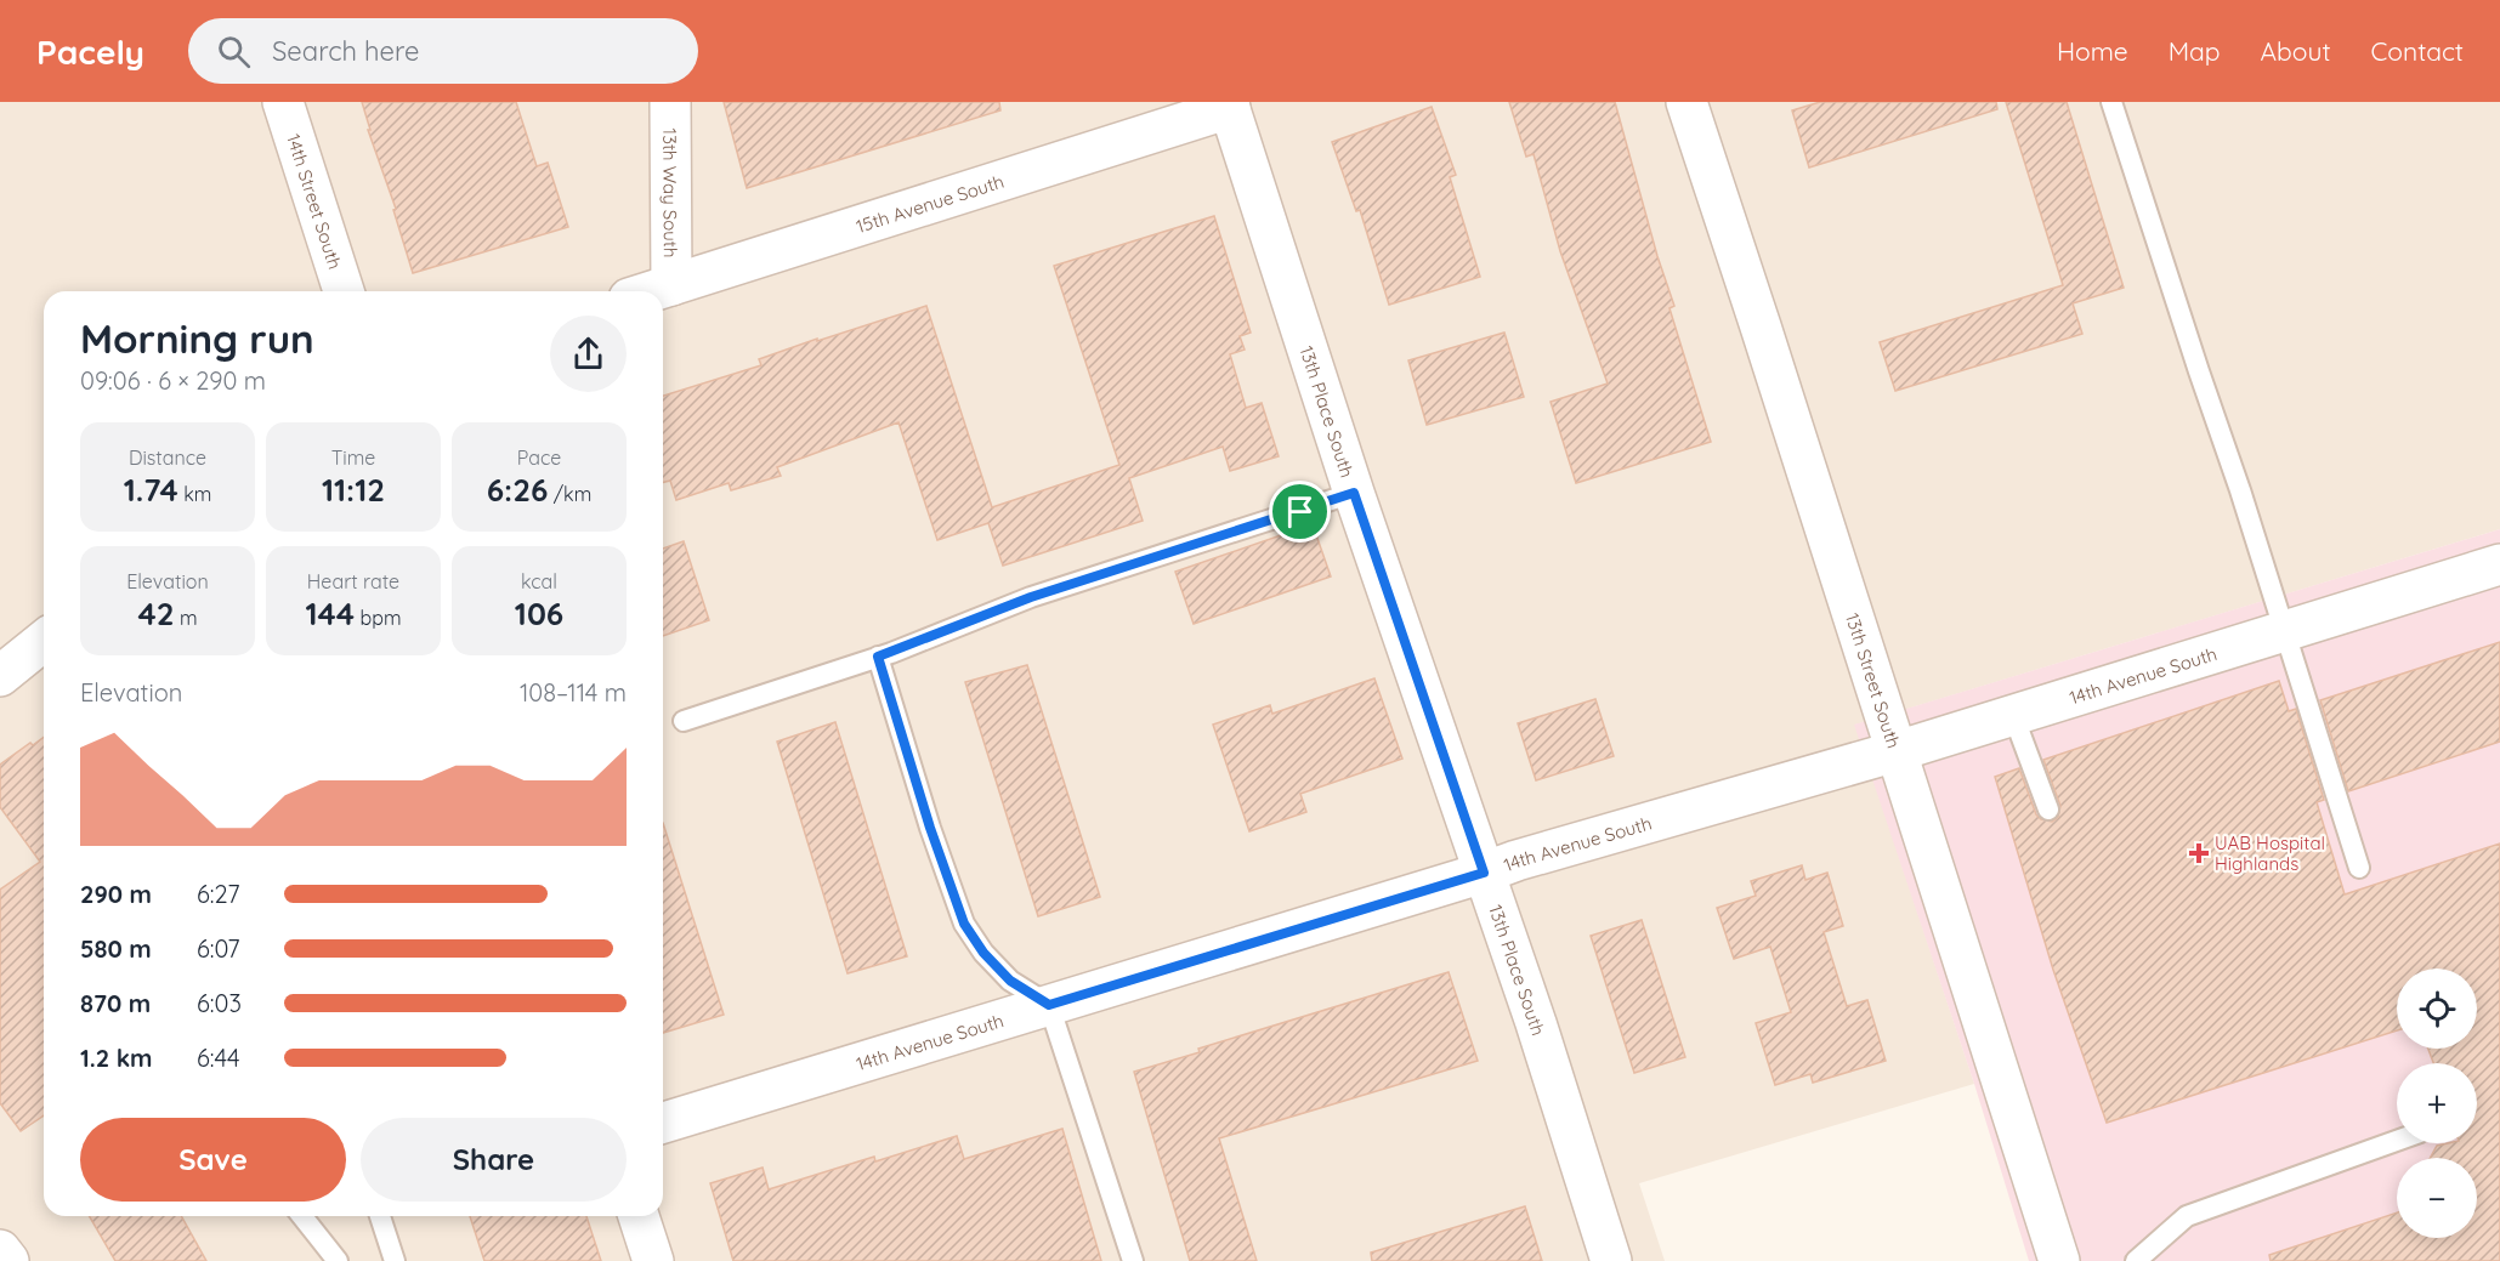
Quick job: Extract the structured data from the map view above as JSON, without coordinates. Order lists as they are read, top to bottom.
{
  "streets": {
    "street": [
      "13th Way South",
      "14th Street South",
      "15th Avenue South",
      "13th Place South",
      "14th Avenue South",
      "13th Street South"
    ]
  },
  "crossings": [
    ["13th Way South", "15th Avenue South"],
    ["15th Avenue South", "13th Place South"],
    ["13th Place South", "14th Avenue South"],
    ["14th Avenue South", "13th Street South"]
  ],
  "places": {
    "health": ["UAB Hospital Highlands"]
  },
  "page": {
    "header": "Pacely",
    "search": "Search here",
    "nav": [
      "Home",
      "Map",
      "About",
      "Contact"
    ],
    "heading": ["Morning run", "09:06 · 6 × 290 m"],
    "stats": [
      ["Distance", "1.74 km"],
      ["Time", "11:12"],
      ["Pace", "6:26 /km"],
      ["Elevation", "42 m"],
      ["Heart rate", "144 bpm"],
      ["kcal", "106"]
    ],
    "chart": ["Elevation", "108–114 m"],
    "list": [
      {
        "name": "290 m",
        "note": "6:27"
      },
      {
        "name": "580 m",
        "note": "6:07"
      },
      {
        "name": "870 m",
        "note": "6:03"
      },
      {
        "name": "1.2 km",
        "note": "6:44"
      }
    ],
    "map_buttons": ["+", "−"],
    "buttons": ["Save", "Share"]
  }
}
